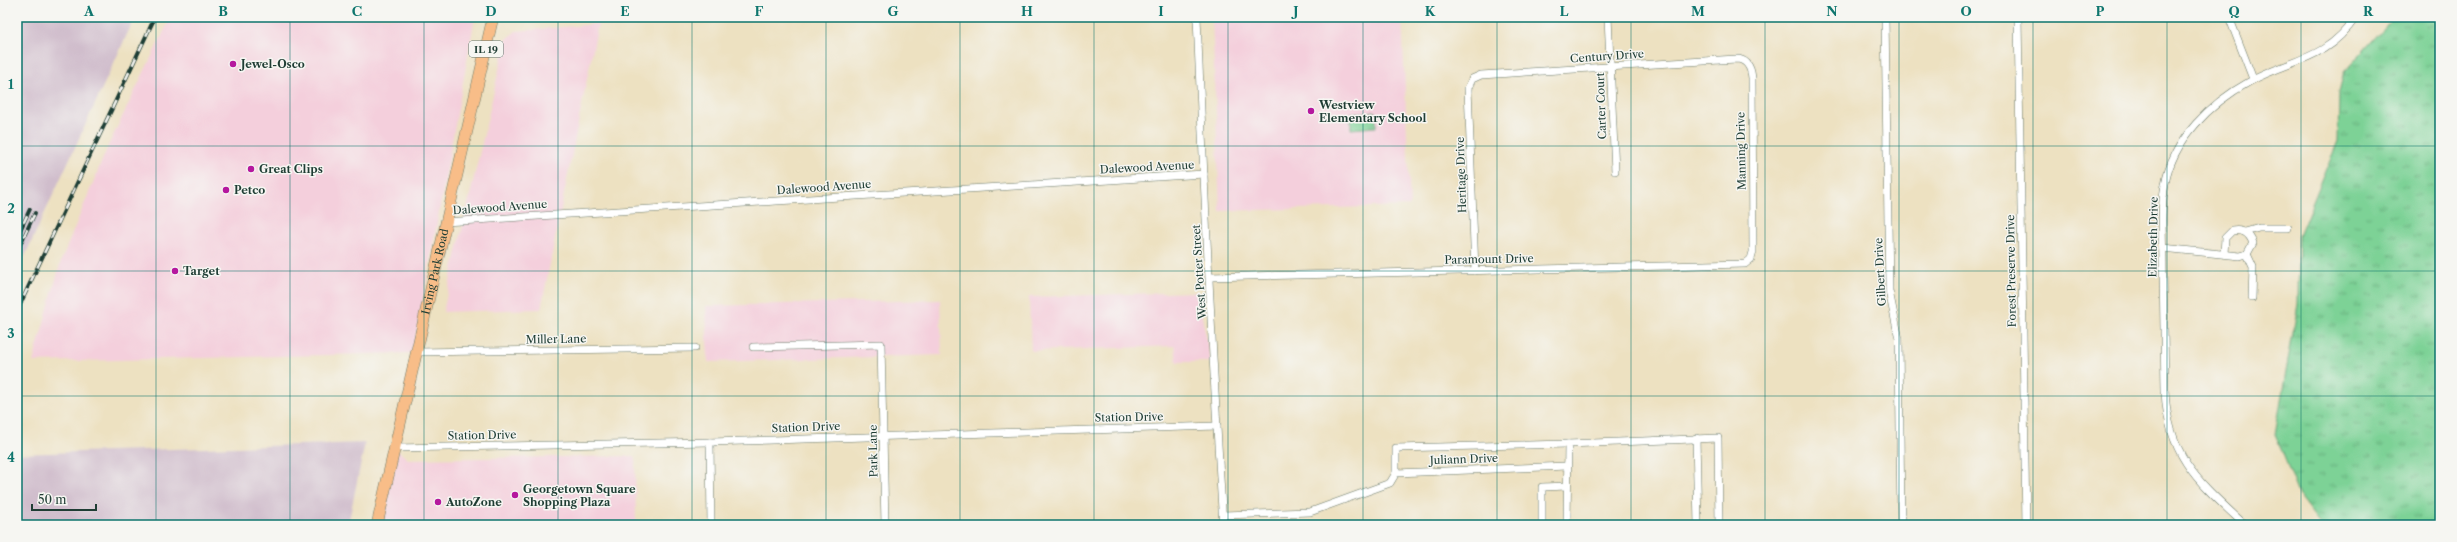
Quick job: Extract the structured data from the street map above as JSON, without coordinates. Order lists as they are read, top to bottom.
{
  "streets": {
    "main road": ["IL 19", "Irving Park Road"],
    "street": [
      "Century Drive",
      "Carter Court",
      "Manning Drive",
      "Dalewood Avenue",
      "Heritage Drive",
      "Elizabeth Drive",
      "Paramount Drive",
      "Forest Preserve Drive",
      "West Potter Street",
      "Gilbert Drive",
      "Miller Lane",
      "Station Drive",
      "Park Lane",
      "Juliann Drive"
    ]
  },
  "crossings": [
    ["Century Drive", "Carter Court"],
    ["Century Drive", "Manning Drive"],
    ["Century Drive", "Heritage Drive"],
    ["Manning Drive", "Paramount Drive"],
    ["Dalewood Avenue", "Irving Park Road"],
    ["Dalewood Avenue", "West Potter Street"],
    ["Heritage Drive", "Paramount Drive"],
    ["Paramount Drive", "West Potter Street"],
    ["Irving Park Road", "Miller Lane"],
    ["Irving Park Road", "Station Drive"],
    ["West Potter Street", "Station Drive"],
    ["Station Drive", "Park Lane"]
  ],
  "places": [
    "Jewel-Osco",
    "Westview Elementary School",
    "Great Clips",
    "Petco",
    "Target",
    "Georgetown Square Shopping Plaza",
    "AutoZone"
  ],
  "scale_bar": "50 m",
  "grid": {
    "columns": [
      "A",
      "B",
      "C",
      "D",
      "E",
      "F",
      "G",
      "H",
      "I",
      "J",
      "K",
      "L",
      "M",
      "N",
      "O",
      "P",
      "Q",
      "R"
    ],
    "rows": [
      "1",
      "2",
      "3",
      "4"
    ]
  }
}
